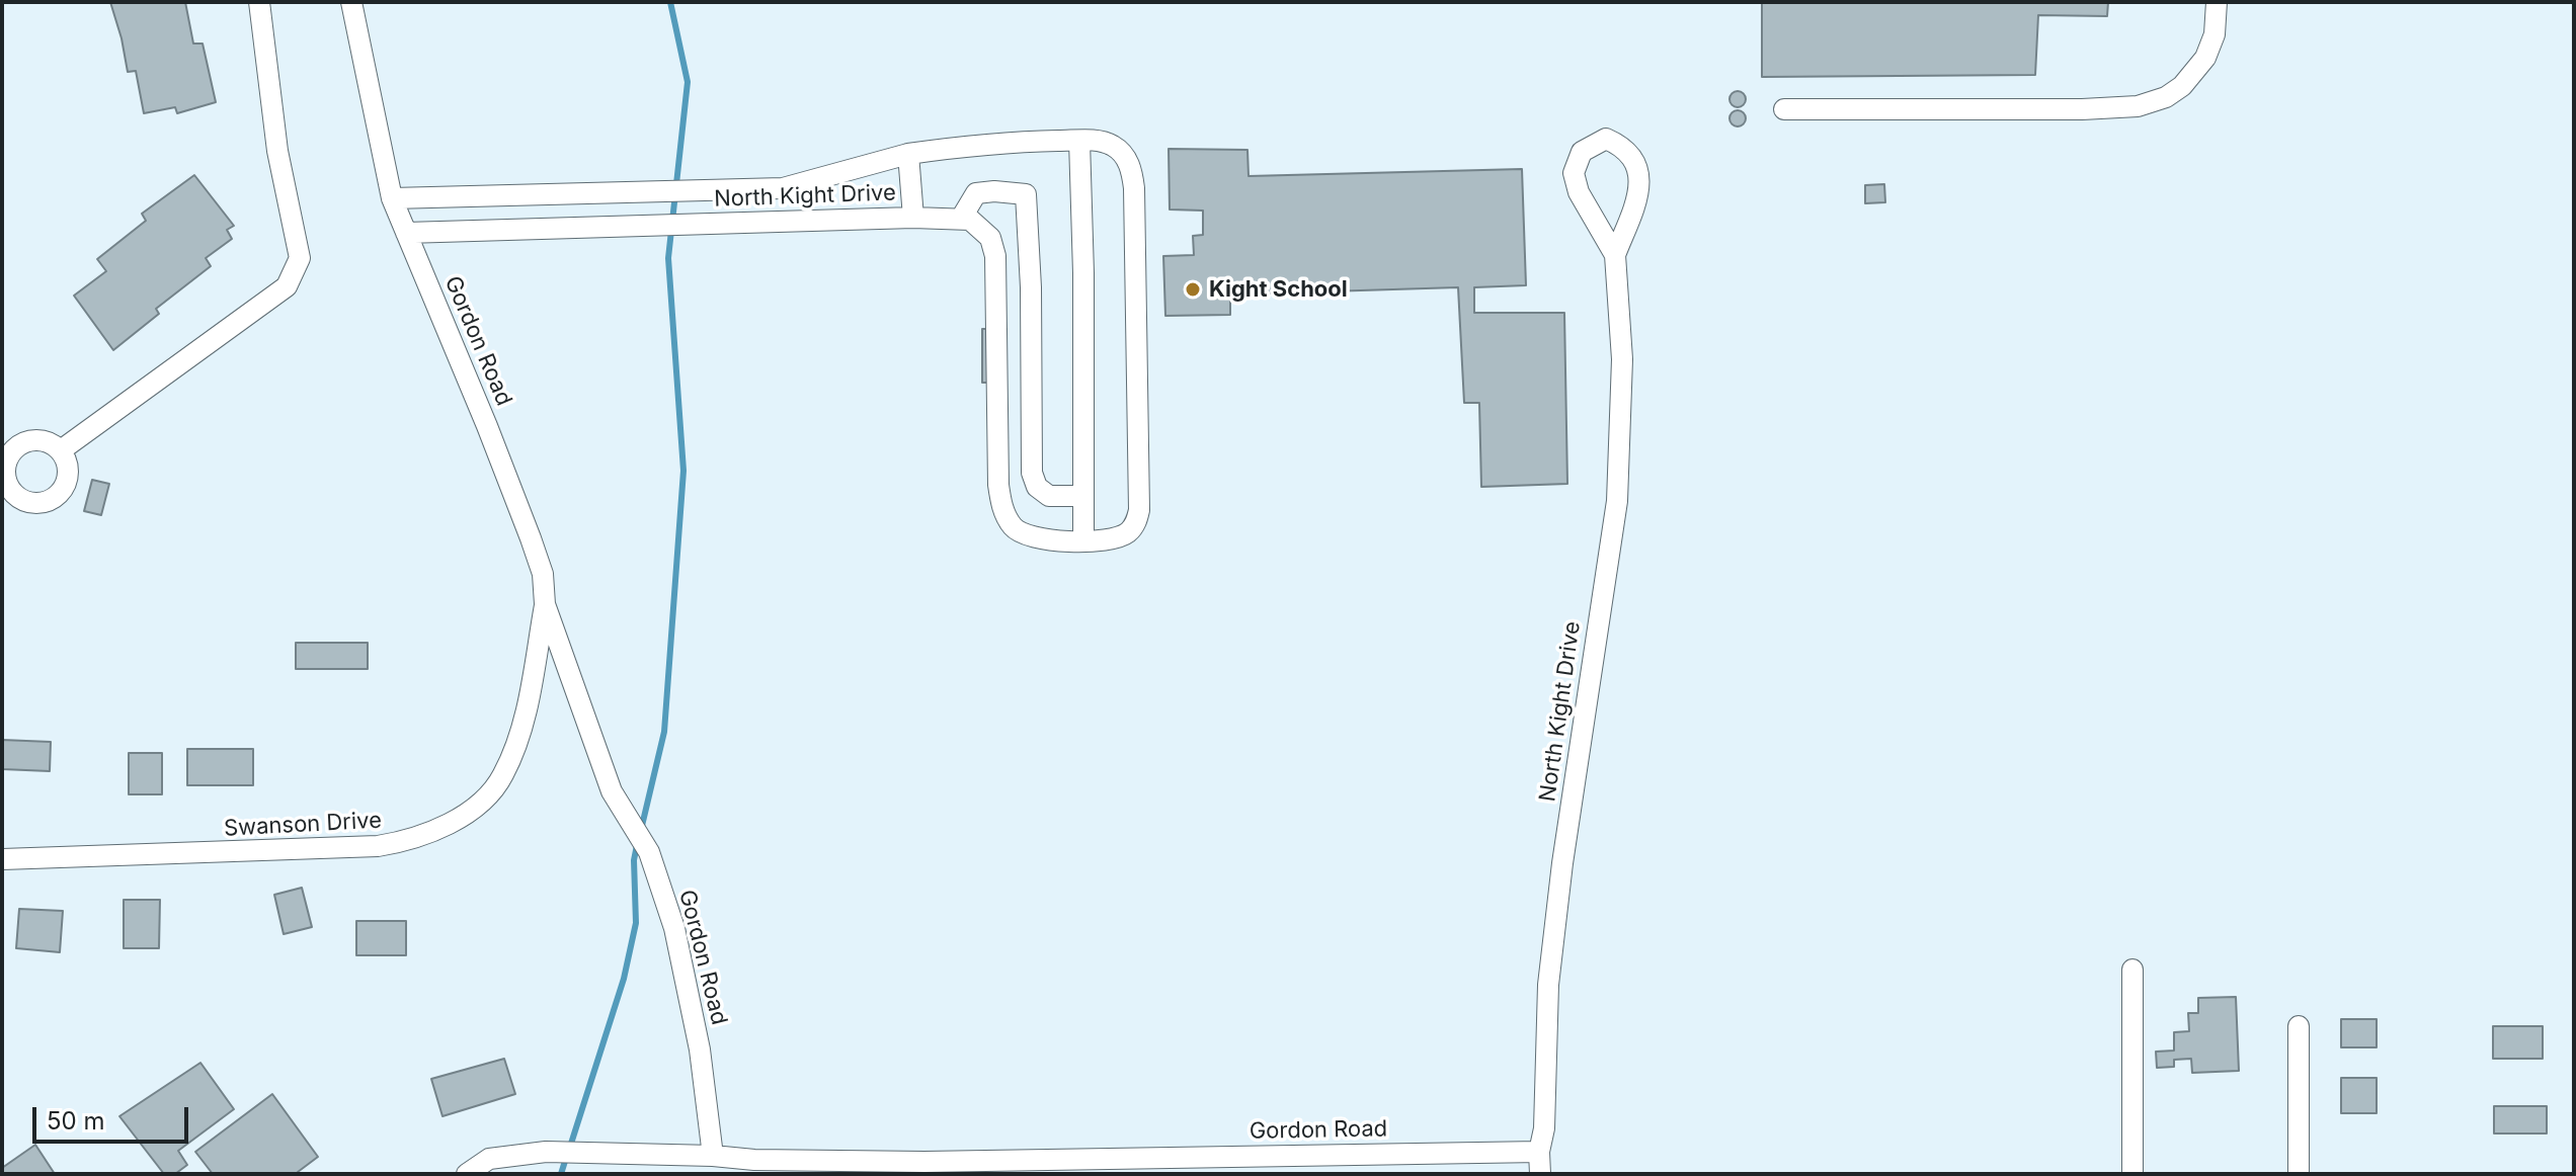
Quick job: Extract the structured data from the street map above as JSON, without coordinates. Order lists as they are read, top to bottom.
{
  "streets": {
    "street": ["North Kight Drive", "Gordon Road", "Swanson Drive"]
  },
  "crossings": [
    ["North Kight Drive", "Gordon Road"],
    ["Gordon Road", "Swanson Drive"]
  ],
  "places": ["Kight School"],
  "scale_bar": "50 m"
}
